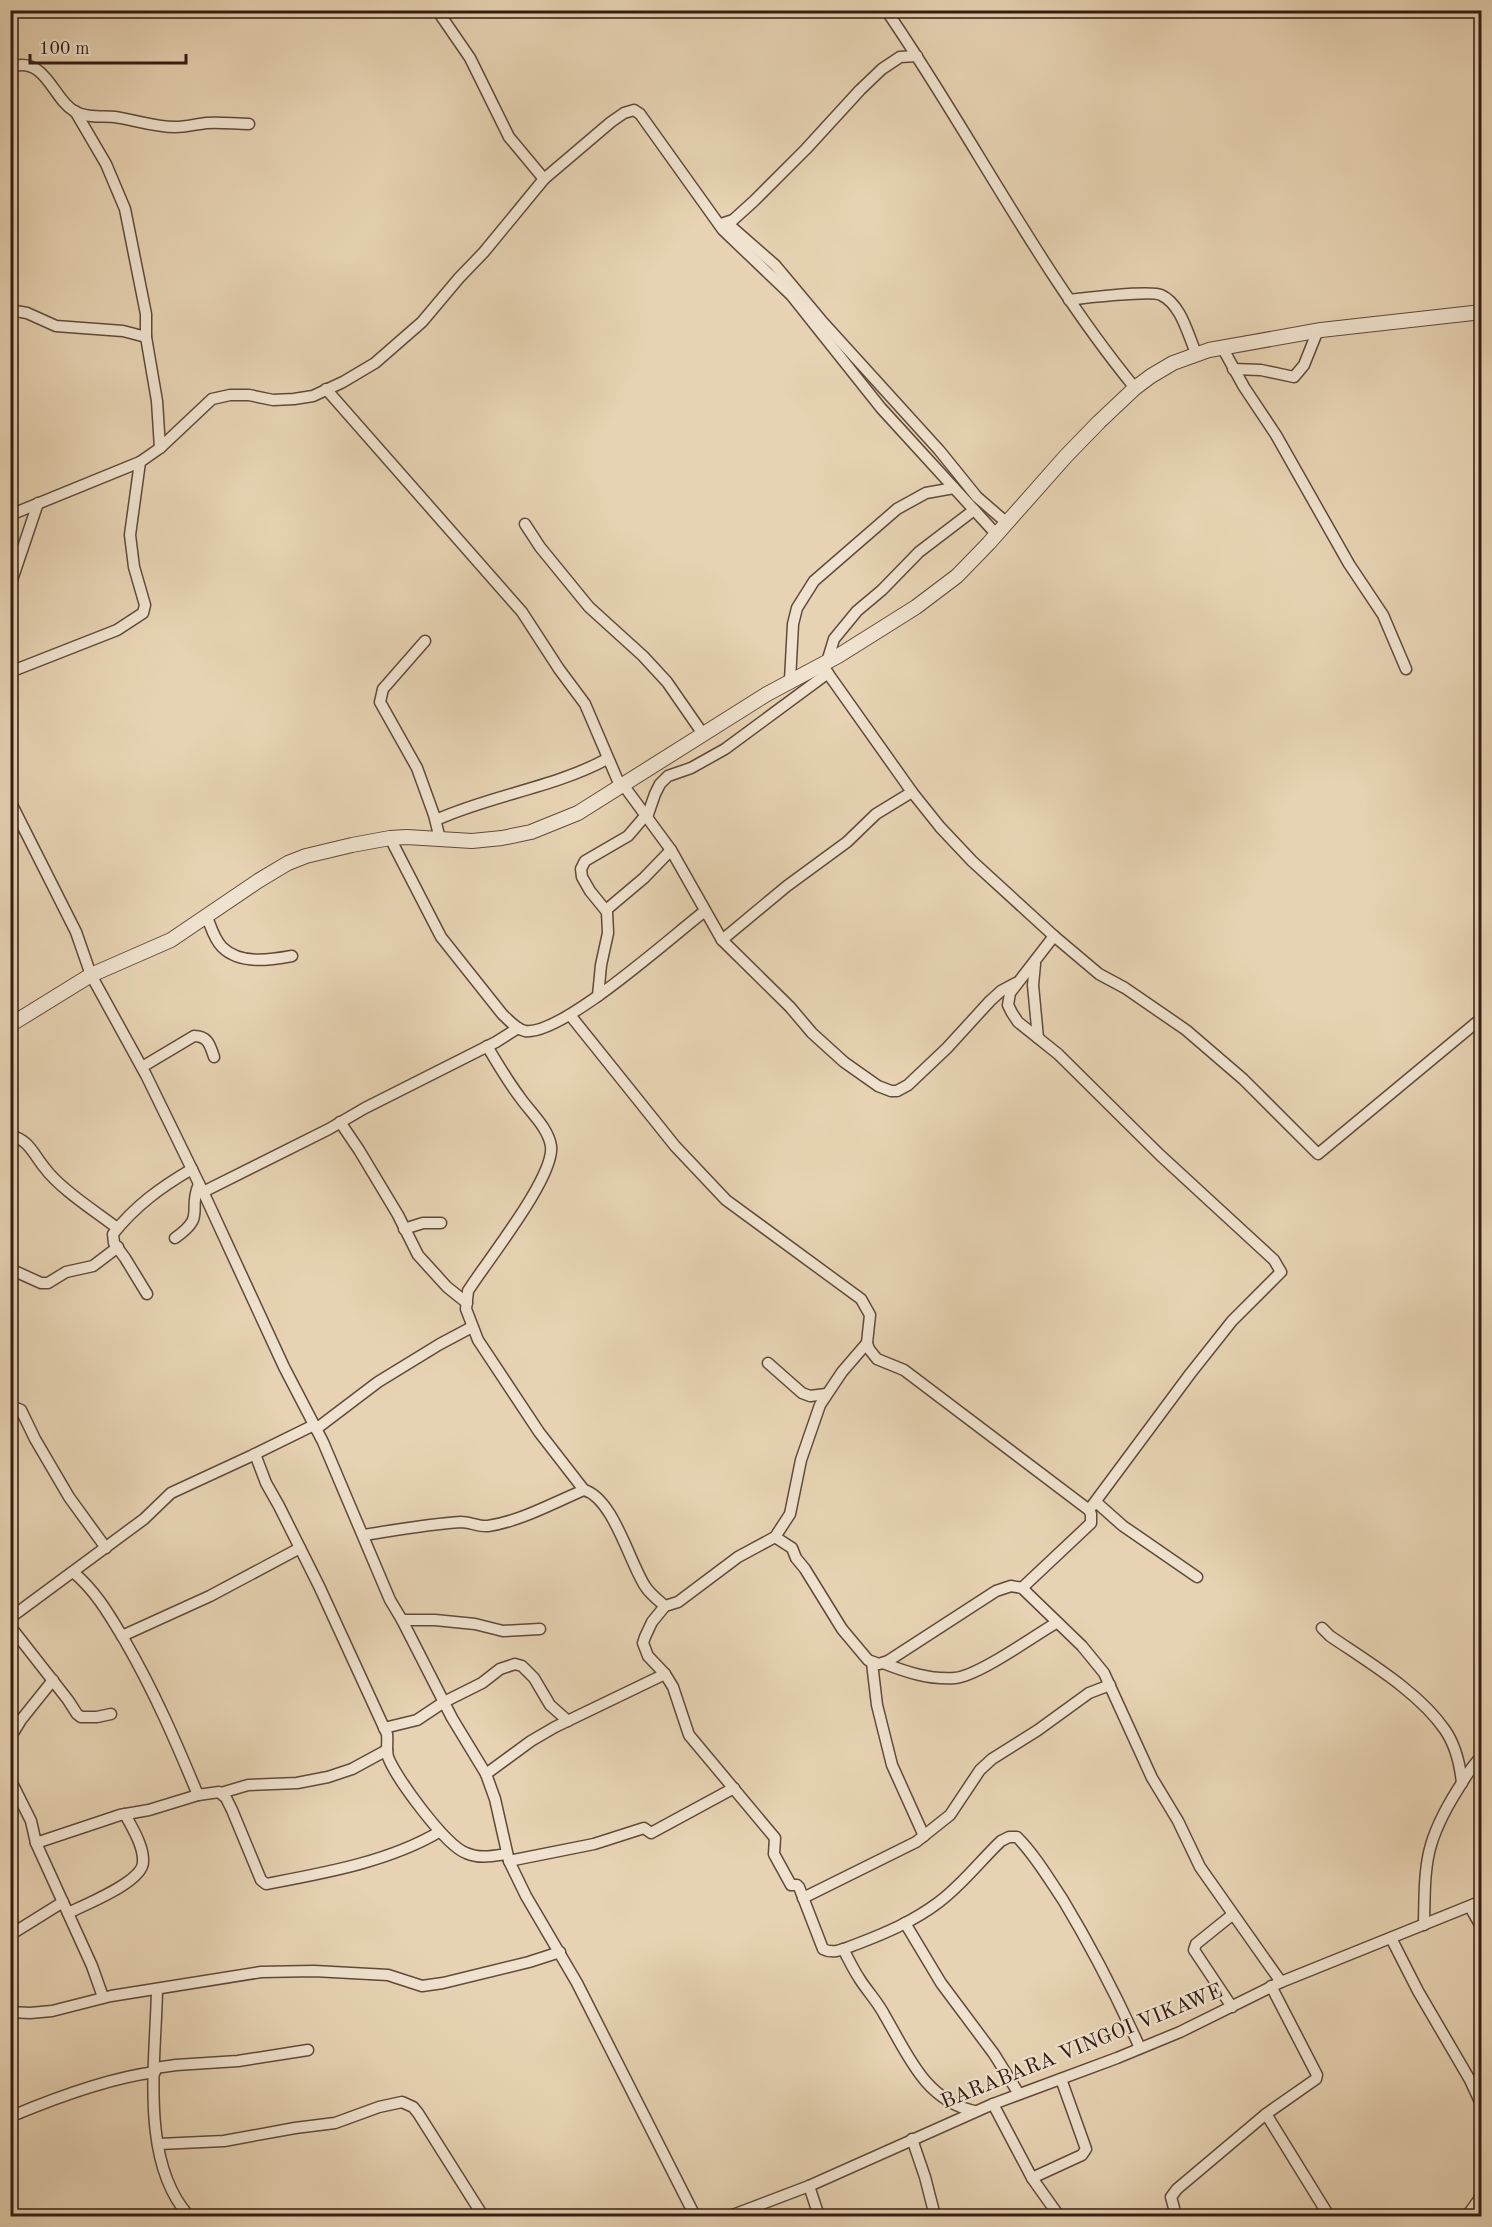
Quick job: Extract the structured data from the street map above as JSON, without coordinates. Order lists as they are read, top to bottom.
{
  "streets": {
    "street": ["BARABARA VINGOI VIKAWE"]
  },
  "scale_bar": "100 m"
}
